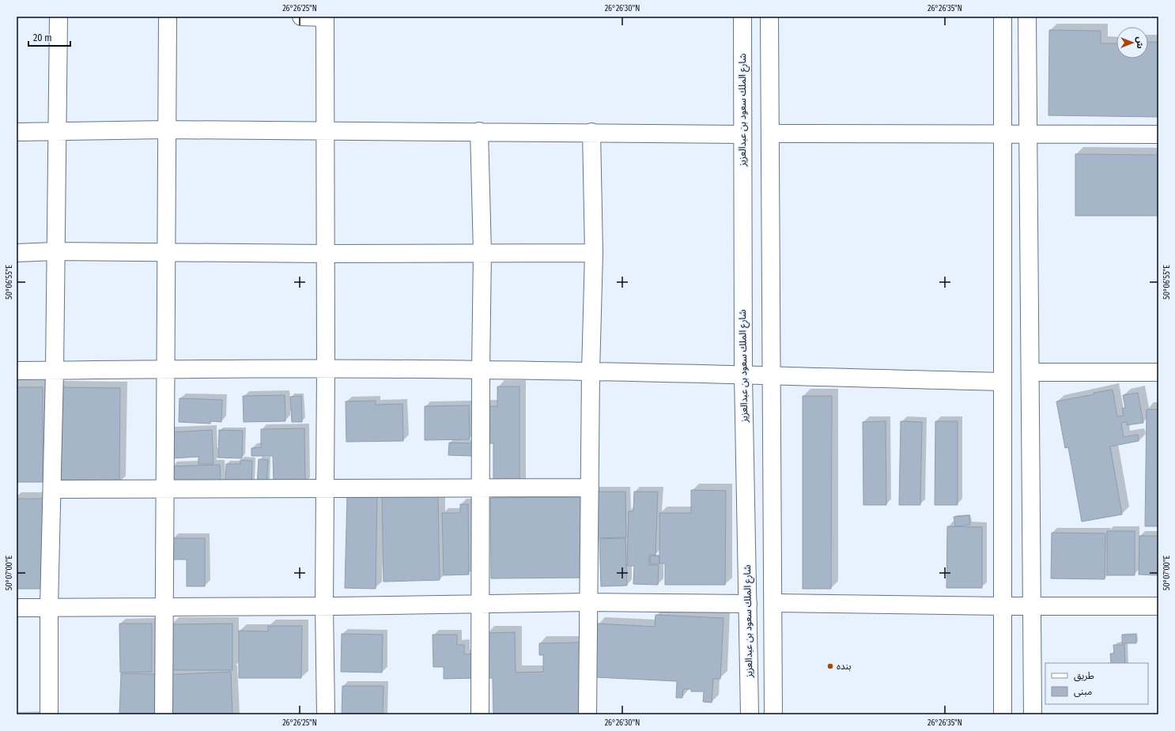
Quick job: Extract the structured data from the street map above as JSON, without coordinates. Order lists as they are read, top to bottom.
{
  "streets": {
    "street": ["شارع الملك سعود بن عبدالعزيز"]
  },
  "places": ["بنده"],
  "legend": ["طريق", "مبنى"],
  "scale_bar": "20 m",
  "north": "right",
  "coordinates": [
    "26°26'25\"N",
    "26°26'30\"N",
    "26°26'35\"N",
    "50°06'55\"E",
    "50°07'00\"E"
  ]
}
